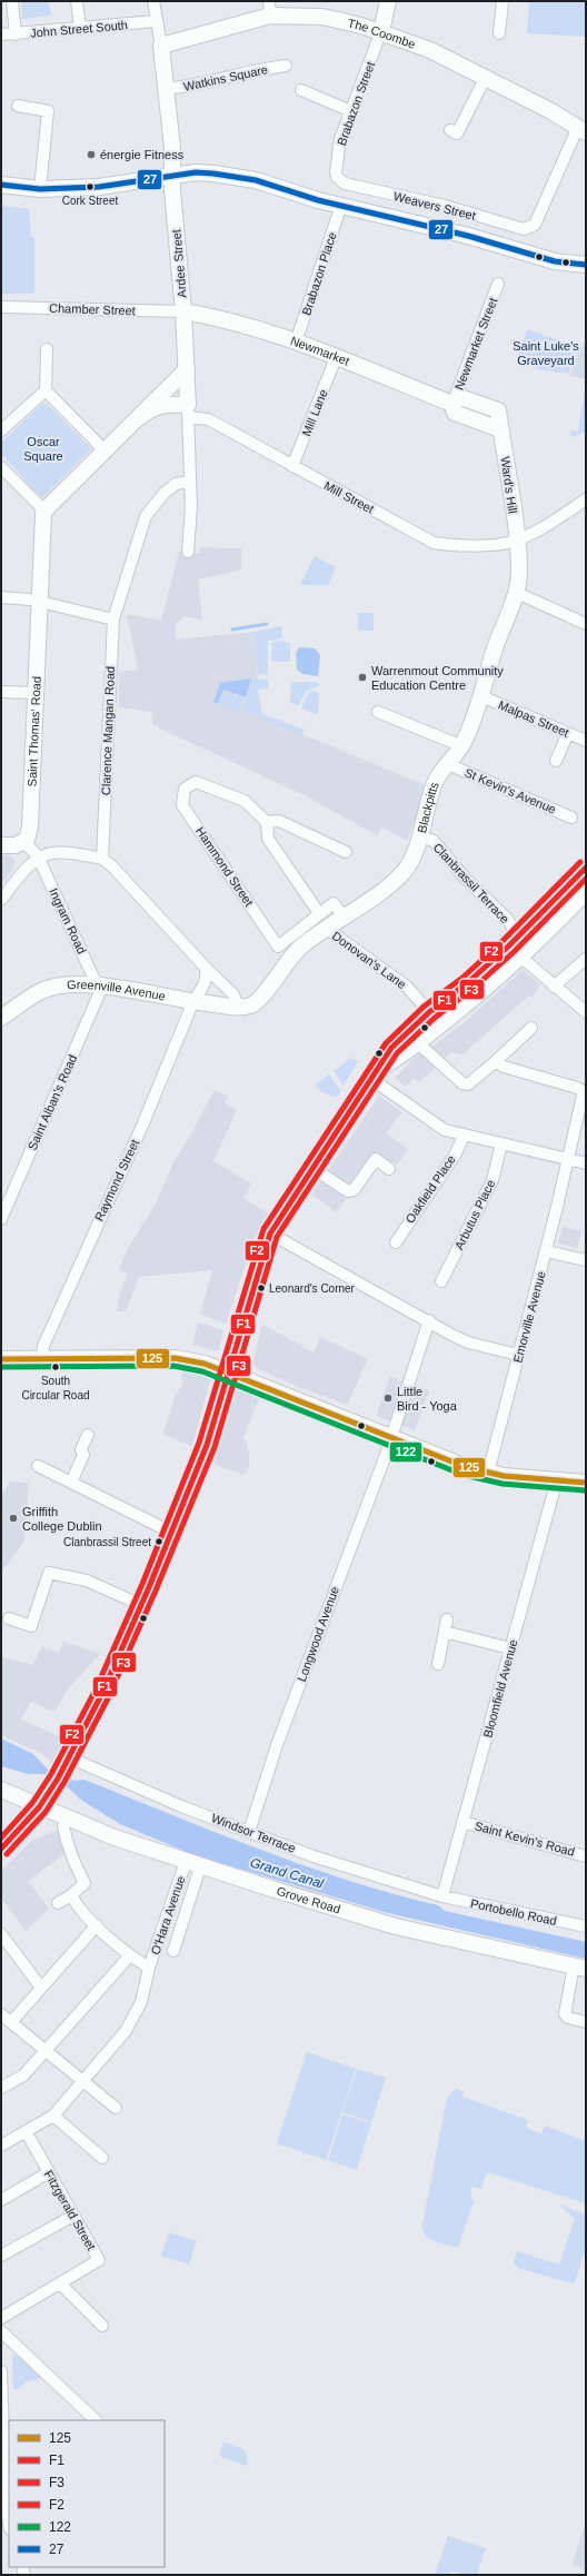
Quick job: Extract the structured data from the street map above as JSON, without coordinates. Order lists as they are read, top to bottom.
{
  "streets": {
    "main road": [
      "The Coombe",
      "Ardee Street",
      "Newmarket",
      "Ward's Hill",
      "Saint Thomas' Road",
      "Blackpitts",
      "Greenville Avenue",
      "Grove Road"
    ],
    "street": [
      "John Street South",
      "Watkins Square",
      "Brabazon Street",
      "Weavers Street",
      "Brabazon Place",
      "Chamber Street",
      "Newmarket Street",
      "Mill Lane",
      "Mill Street",
      "Malpas Street",
      "Clarence Mangan Road",
      "St Kevin's Avenue",
      "Hammond Street",
      "Clanbrassil Terrace",
      "Ingram Road",
      "Donovan's Lane",
      "Saint Alban's Road",
      "Raymond Street",
      "Oakfield Place",
      "Arbutus Place",
      "Emorville Avenue",
      "Longwood Avenue",
      "Bloomfield Avenue",
      "Windsor Terrace",
      "Saint Kevin's Road",
      "Portobello Road",
      "O'Hara Avenue",
      "Fitzgerald Street"
    ]
  },
  "crossings": [
    ["The Coombe", "Brabazon Street"],
    ["The Coombe", "Weavers Street"],
    ["The Coombe", "Ardee Street"],
    ["Watkins Square", "Ardee Street"],
    ["Brabazon Street", "Weavers Street"],
    ["Ardee Street", "Chamber Street"],
    ["Ardee Street", "Newmarket"],
    ["Ardee Street", "Mill Street"],
    ["Ardee Street", "Clarence Mangan Road"],
    ["Brabazon Place", "Newmarket"],
    ["Chamber Street", "Newmarket"],
    ["Newmarket Street", "Newmarket"],
    ["Newmarket", "Mill Lane"],
    ["Newmarket", "Ward's Hill"],
    ["Mill Lane", "Mill Street"],
    ["Ward's Hill", "Mill Street"],
    ["Ward's Hill", "Blackpitts"],
    ["Mill Street", "Blackpitts"],
    ["Malpas Street", "Blackpitts"],
    ["Saint Thomas' Road", "Ingram Road"],
    ["St Kevin's Avenue", "Blackpitts"],
    ["Blackpitts", "Clanbrassil Terrace"],
    ["Blackpitts", "Donovan's Lane"],
    ["Blackpitts", "Greenville Avenue"],
    ["Ingram Road", "Greenville Avenue"],
    ["Ingram Road", "Saint Alban's Road"],
    ["Greenville Avenue", "Saint Alban's Road"],
    ["Greenville Avenue", "Raymond Street"],
    ["Longwood Avenue", "Windsor Terrace"],
    ["Bloomfield Avenue", "Windsor Terrace"],
    ["Bloomfield Avenue", "Saint Kevin's Road"],
    ["Bloomfield Avenue", "Portobello Road"],
    ["Windsor Terrace", "Portobello Road"],
    ["Grove Road", "O'Hara Avenue"]
  ],
  "water": ["Grand Canal"],
  "parks": ["Saint Luke's Graveyard", "Oscar Square"],
  "places": [
    "énergie Fitness",
    "Cork Street",
    "Warrenmout Community Education Centre",
    "Leonard's Corner",
    "South Circular Road",
    "Little Bird - Yoga",
    "Griffith College Dublin",
    "Clanbrassil Street"
  ],
  "lines": [
    "transit line 27",
    "transit line F2",
    "transit line F1",
    "transit line F3",
    "transit line 125",
    "transit line 122"
  ],
  "legend": [
    "125",
    "F1",
    "F3",
    "F2",
    "122",
    "27"
  ]
}
